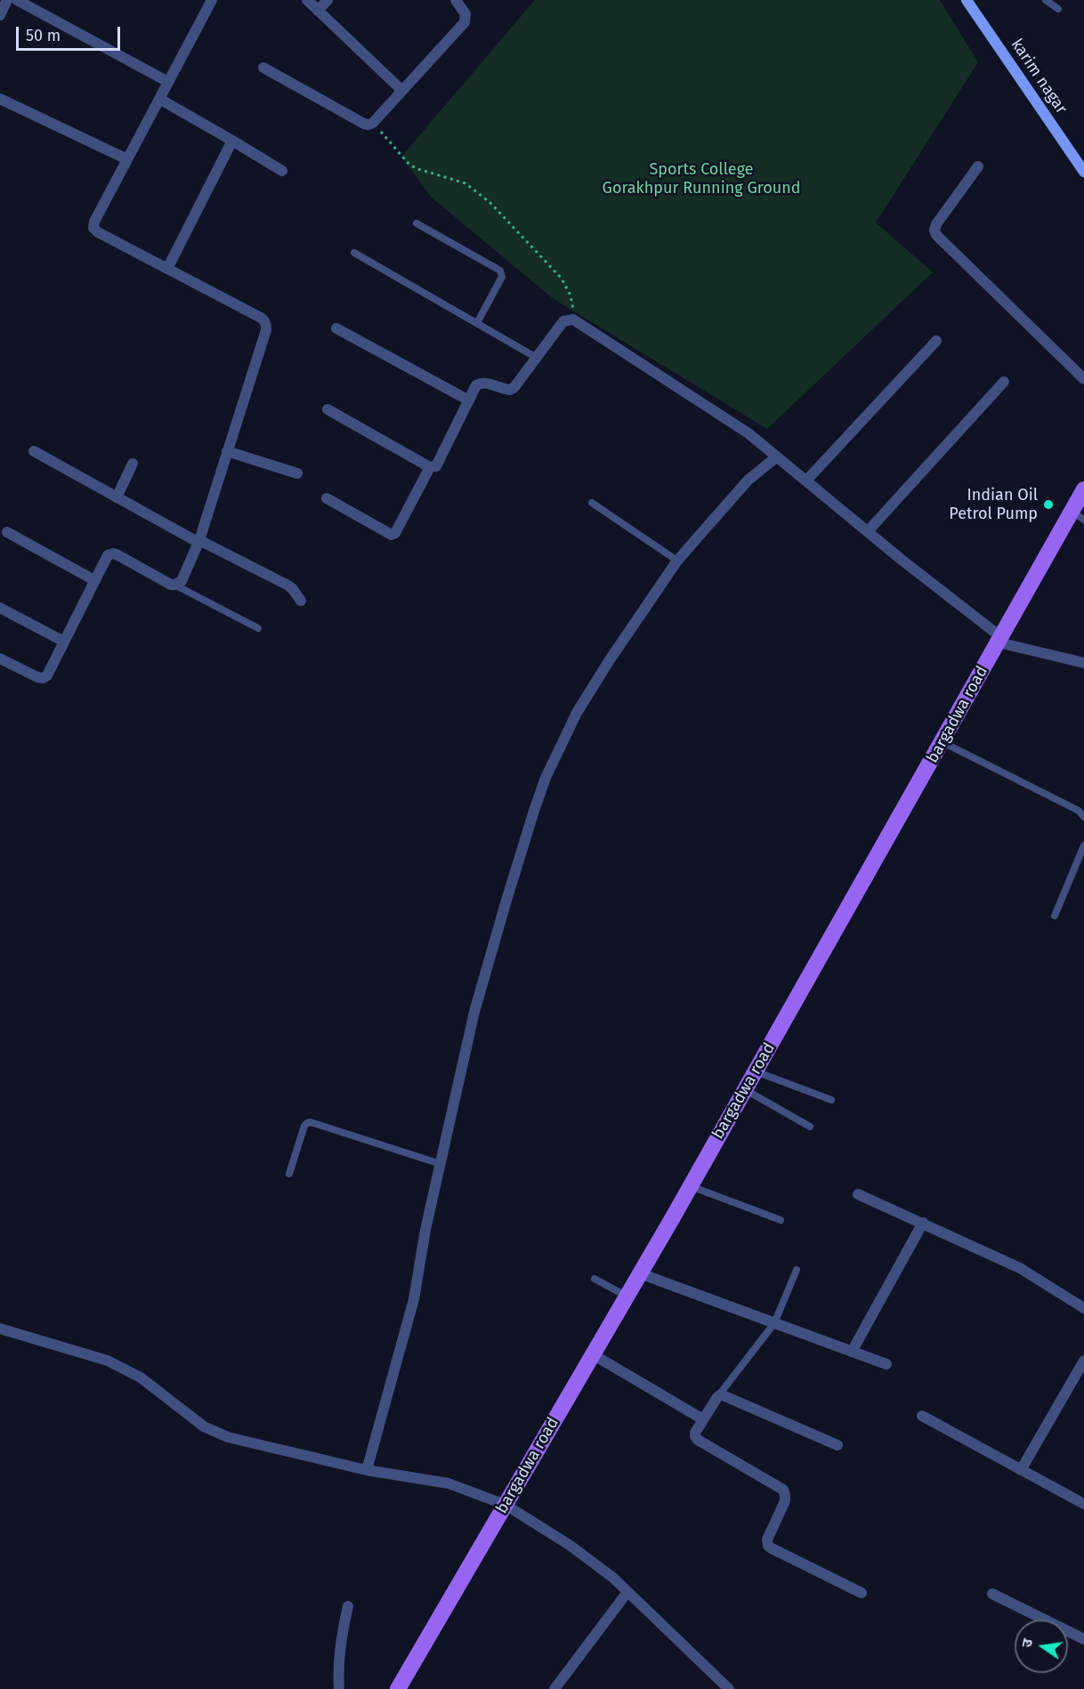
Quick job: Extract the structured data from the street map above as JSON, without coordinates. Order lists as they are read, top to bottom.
{
  "streets": {
    "main road": ["bargadwa road"],
    "street": ["karim nagar"]
  },
  "parks": ["Sports College Gorakhpur Running Ground"],
  "places": ["Indian Oil Petrol Pump"],
  "scale_bar": "50 m",
  "north": "left"
}
